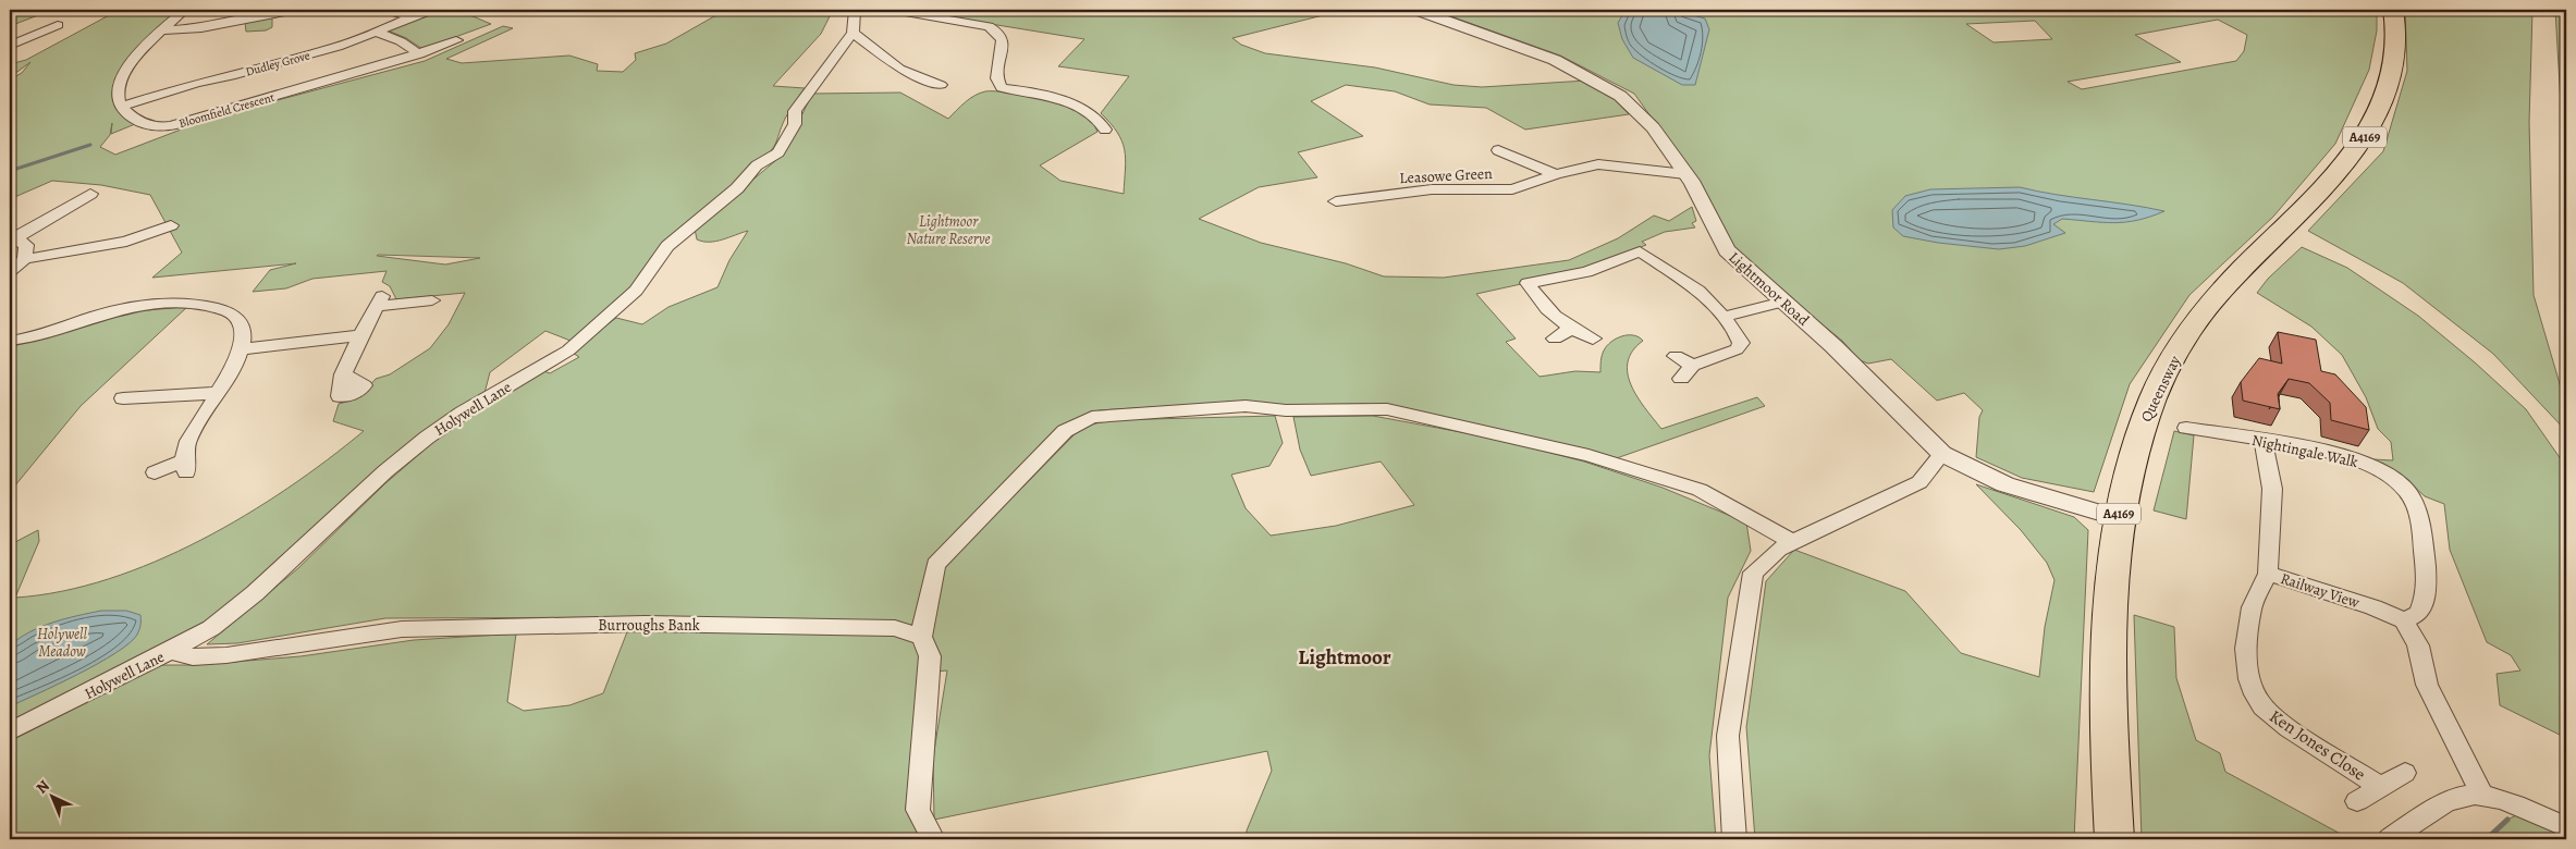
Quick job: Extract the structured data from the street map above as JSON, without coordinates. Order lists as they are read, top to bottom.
{
  "streets": {
    "main road": ["A4169", "Queensway"],
    "street": [
      "Dudley Grove",
      "Bloomfield Crescent",
      "Leasowe Green",
      "Lightmoor Road",
      "Holywell Lane",
      "Nightingale Walk",
      "Railway View",
      "Burroughs Bank",
      "Ken Jones Close"
    ]
  },
  "crossings": [
    ["Dudley Grove", "Bloomfield Crescent"],
    ["Leasowe Green", "Lightmoor Road"],
    ["Lightmoor Road", "Queensway"],
    ["Holywell Lane", "Burroughs Bank"],
    ["Nightingale Walk", "Railway View"],
    ["Railway View", "Ken Jones Close"]
  ],
  "districts": ["Lightmoor"],
  "parks": ["Lightmoor Nature Reserve", "Holywell Meadow"],
  "north": "top left"
}
